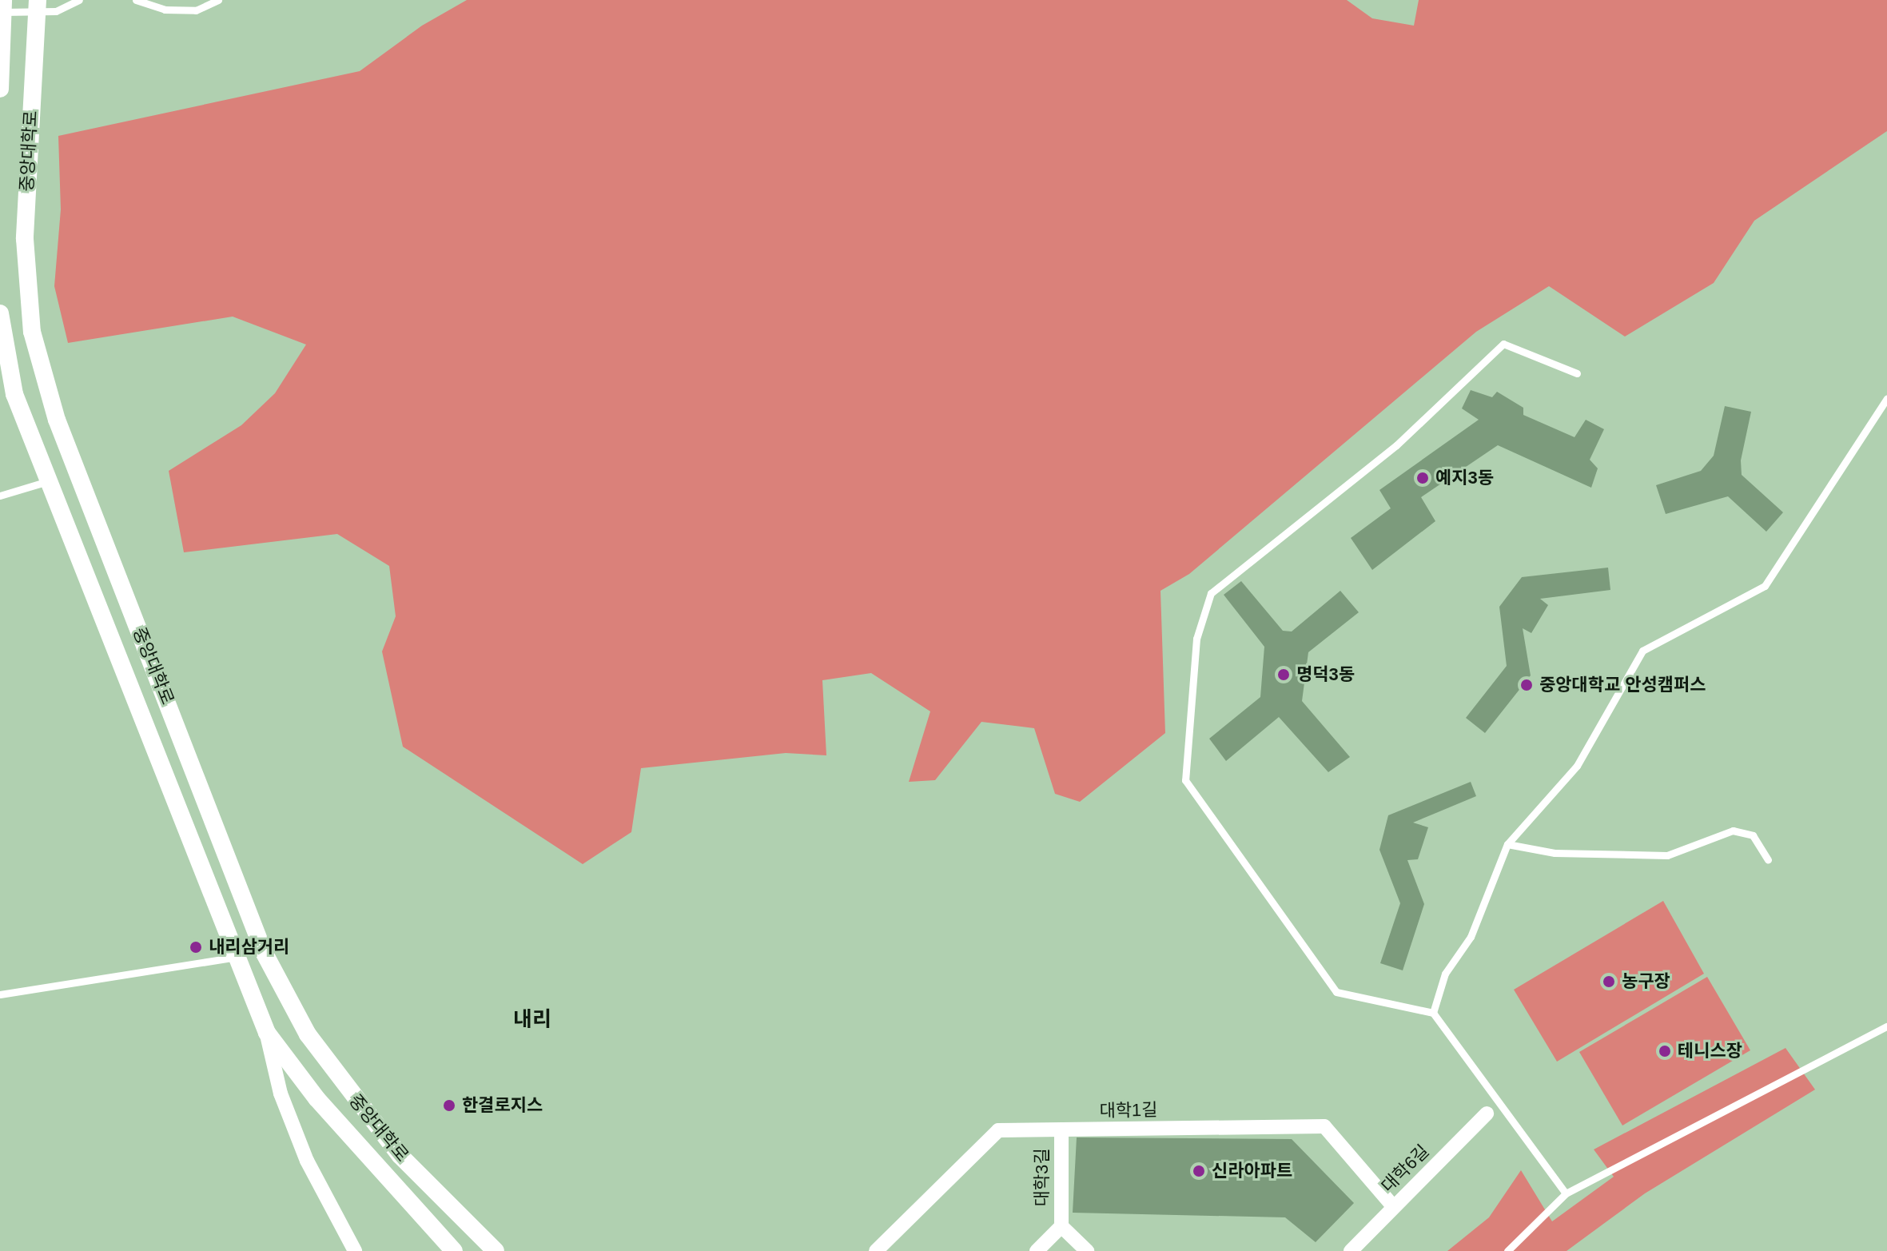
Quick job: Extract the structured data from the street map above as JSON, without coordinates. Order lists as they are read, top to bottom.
{
  "streets": {
    "street": [
      "중앙대학로",
      "대학1길",
      "대학6길",
      "대학3길"
    ]
  },
  "crossings": [
    ["대학1길", "대학6길"],
    ["대학1길", "대학3길"]
  ],
  "districts": ["내리"],
  "places": [
    "예지3동",
    "명덕3동",
    "중앙대학교 안성캠퍼스",
    "내리삼거리",
    "농구장",
    "테니스장",
    "한결로지스",
    "신라아파트"
  ]
}
